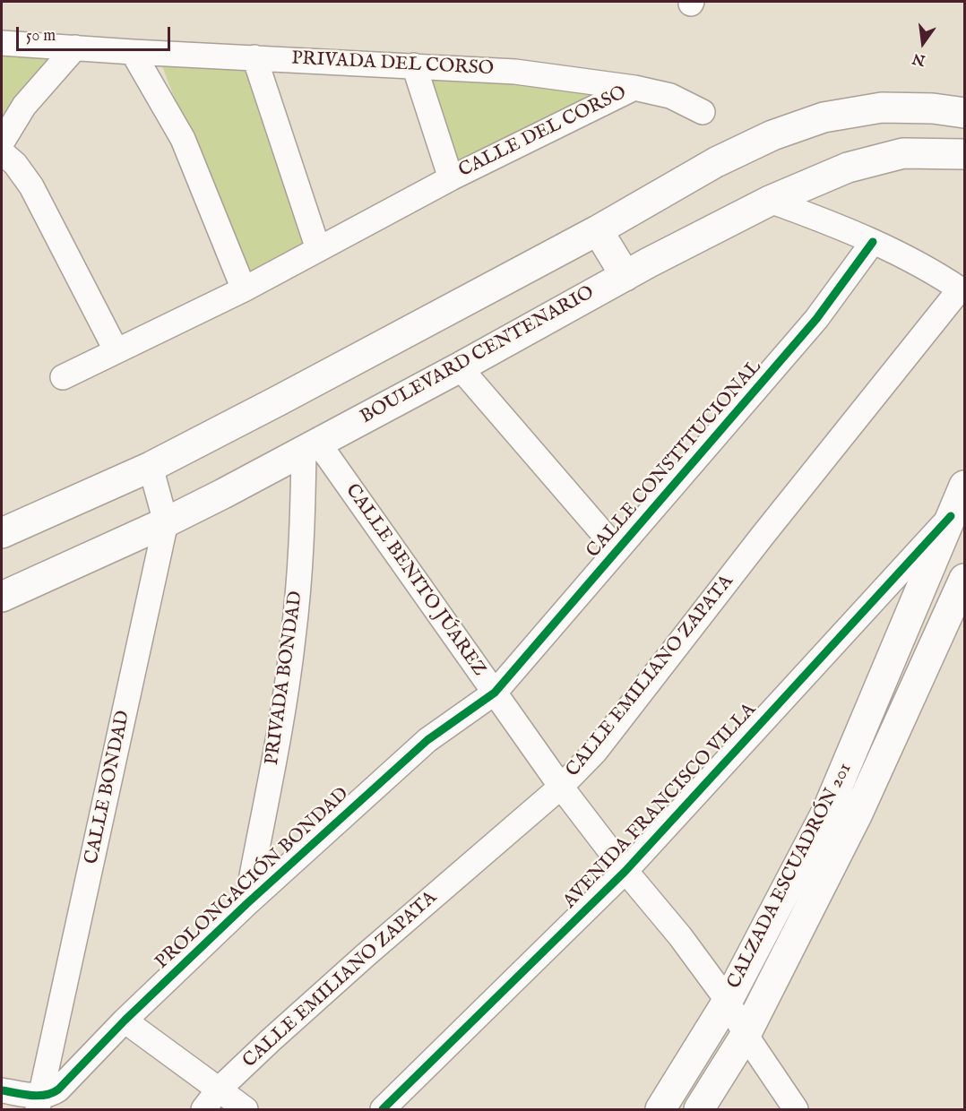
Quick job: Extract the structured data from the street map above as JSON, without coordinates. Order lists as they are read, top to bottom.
{
  "streets": {
    "main road": ["BOULEVARD CENTENARIO", "CALZADA ESCUADRÓN 201"],
    "street": [
      "PRIVADA DEL CORSO",
      "CALLE DEL CORSO",
      "CALLE CONSTITUCIONAL",
      "CALLE BENITO JÚAREZ",
      "CALLE EMILIANO ZAPATA",
      "PRIVADA BONDAD",
      "CALLE BONDAD",
      "AVENIDA FRANCISCO VILLA",
      "PROLONGACIÓN BONDAD"
    ]
  },
  "crossings": [
    ["PRIVADA DEL CORSO", "CALLE DEL CORSO"],
    ["BOULEVARD CENTENARIO", "CALLE BENITO JÚAREZ"],
    ["BOULEVARD CENTENARIO", "PRIVADA BONDAD"],
    ["BOULEVARD CENTENARIO", "CALLE BONDAD"],
    ["CALLE CONSTITUCIONAL", "CALLE BENITO JÚAREZ"],
    ["CALLE CONSTITUCIONAL", "PROLONGACIÓN BONDAD"],
    ["CALLE BENITO JÚAREZ", "CALLE EMILIANO ZAPATA"],
    ["CALLE BENITO JÚAREZ", "PRIVADA BONDAD"],
    ["CALLE BENITO JÚAREZ", "AVENIDA FRANCISCO VILLA"],
    ["CALLE BENITO JÚAREZ", "CALZADA ESCUADRÓN 201"],
    ["CALLE BENITO JÚAREZ", "PROLONGACIÓN BONDAD"],
    ["PRIVADA BONDAD", "PROLONGACIÓN BONDAD"],
    ["CALLE BONDAD", "PROLONGACIÓN BONDAD"],
    ["AVENIDA FRANCISCO VILLA", "CALZADA ESCUADRÓN 201"]
  ],
  "scale_bar": "50 m",
  "north": "bottom"
}
